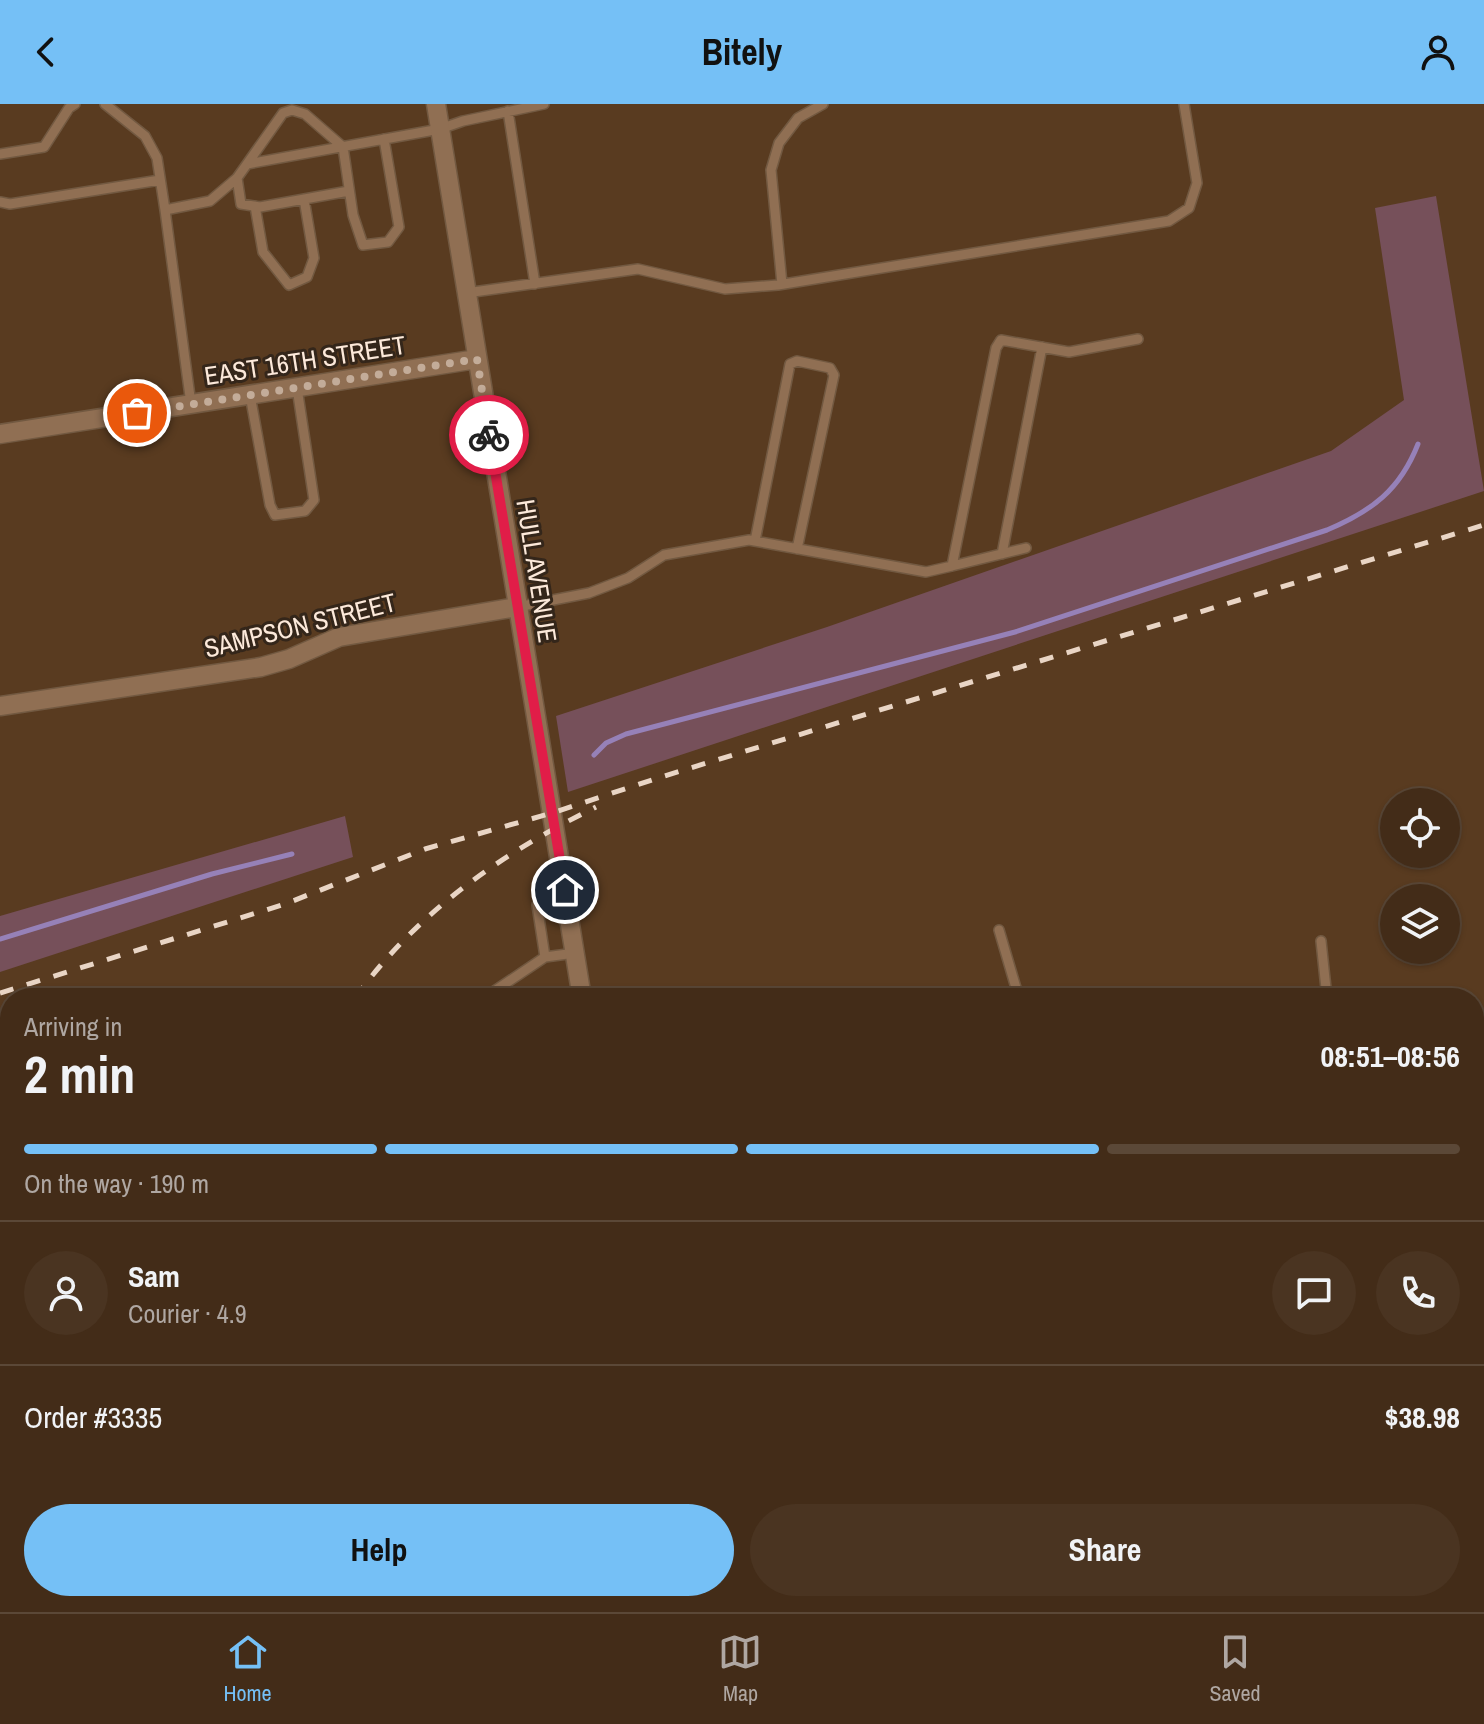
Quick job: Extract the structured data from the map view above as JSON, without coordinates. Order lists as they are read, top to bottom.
{
  "streets": {
    "street": ["EAST 16TH STREET", "HULL AVENUE", "SAMPSON STREET"]
  },
  "crossings": [
    ["EAST 16TH STREET", "HULL AVENUE"],
    ["HULL AVENUE", "SAMPSON STREET"]
  ],
  "page": {
    "header": "Bitely",
    "heading": ["2 min", "Arriving in", "08:51–08:56"],
    "panel": [
      "Sam",
      "Courier · 4.9",
      "Order #3335",
      "$38.98"
    ],
    "bar": "On the way · 190 m",
    "buttons": ["Help", "Share"],
    "tabs": ["Home", "Map", "Saved"]
  }
}
